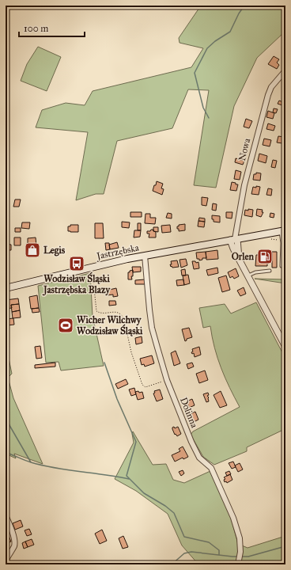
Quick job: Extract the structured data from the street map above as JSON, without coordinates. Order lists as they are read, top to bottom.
{
  "streets": {
    "main road": ["Jastrzębska"],
    "street": ["Nowa", "Dolinna"]
  },
  "crossings": [
    ["Nowa", "Jastrzębska"],
    ["Jastrzębska", "Dolinna"]
  ],
  "places": {
    "shop": ["Legis"],
    "fuel station": ["Orlen"],
    "bus stop": ["Wodzisław Śląski Jastrzębska Blazy"],
    "sports": ["Wicher Wilchwy Wodzisław Śląski"]
  },
  "scale_bar": "100 m"
}
